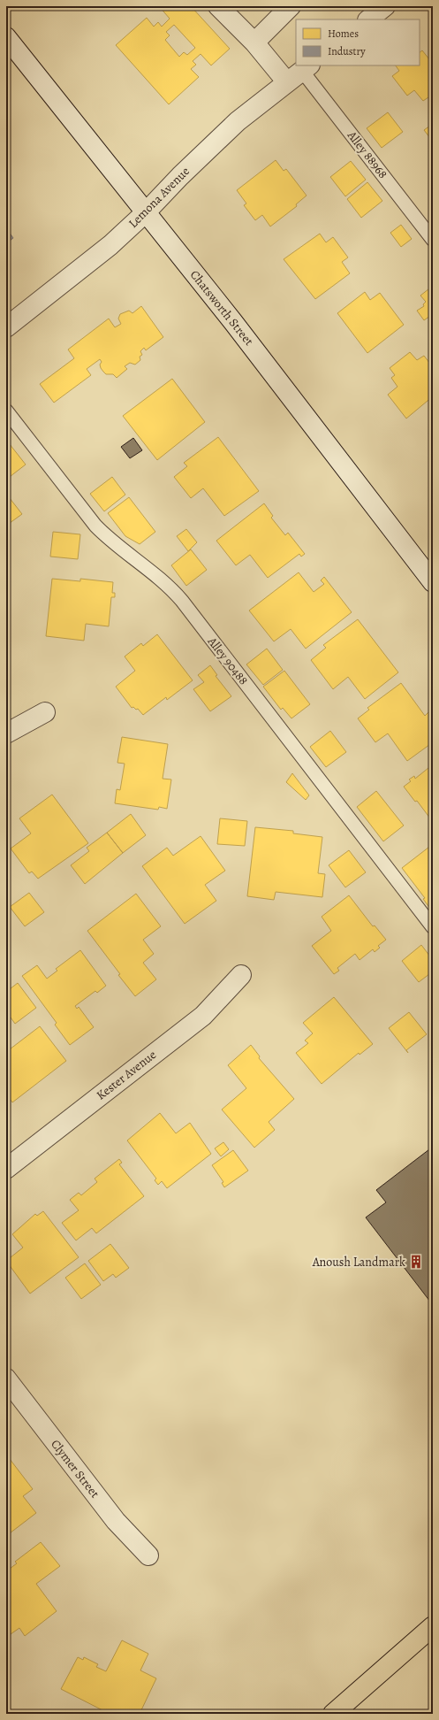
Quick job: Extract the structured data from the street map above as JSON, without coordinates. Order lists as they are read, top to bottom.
{
  "streets": {
    "street": [
      "Lemona Avenue",
      "Chatsworth Street",
      "Kester Avenue",
      "Clymer Street"
    ],
    "lane": ["Alley 88968", "Alley 90488"]
  },
  "crossings": [
    ["Alley 88968", "Lemona Avenue"],
    ["Lemona Avenue", "Chatsworth Street"]
  ],
  "places": {
    "building": ["Anoush Landmark"]
  },
  "legend": ["Homes", "Industry"]
}
